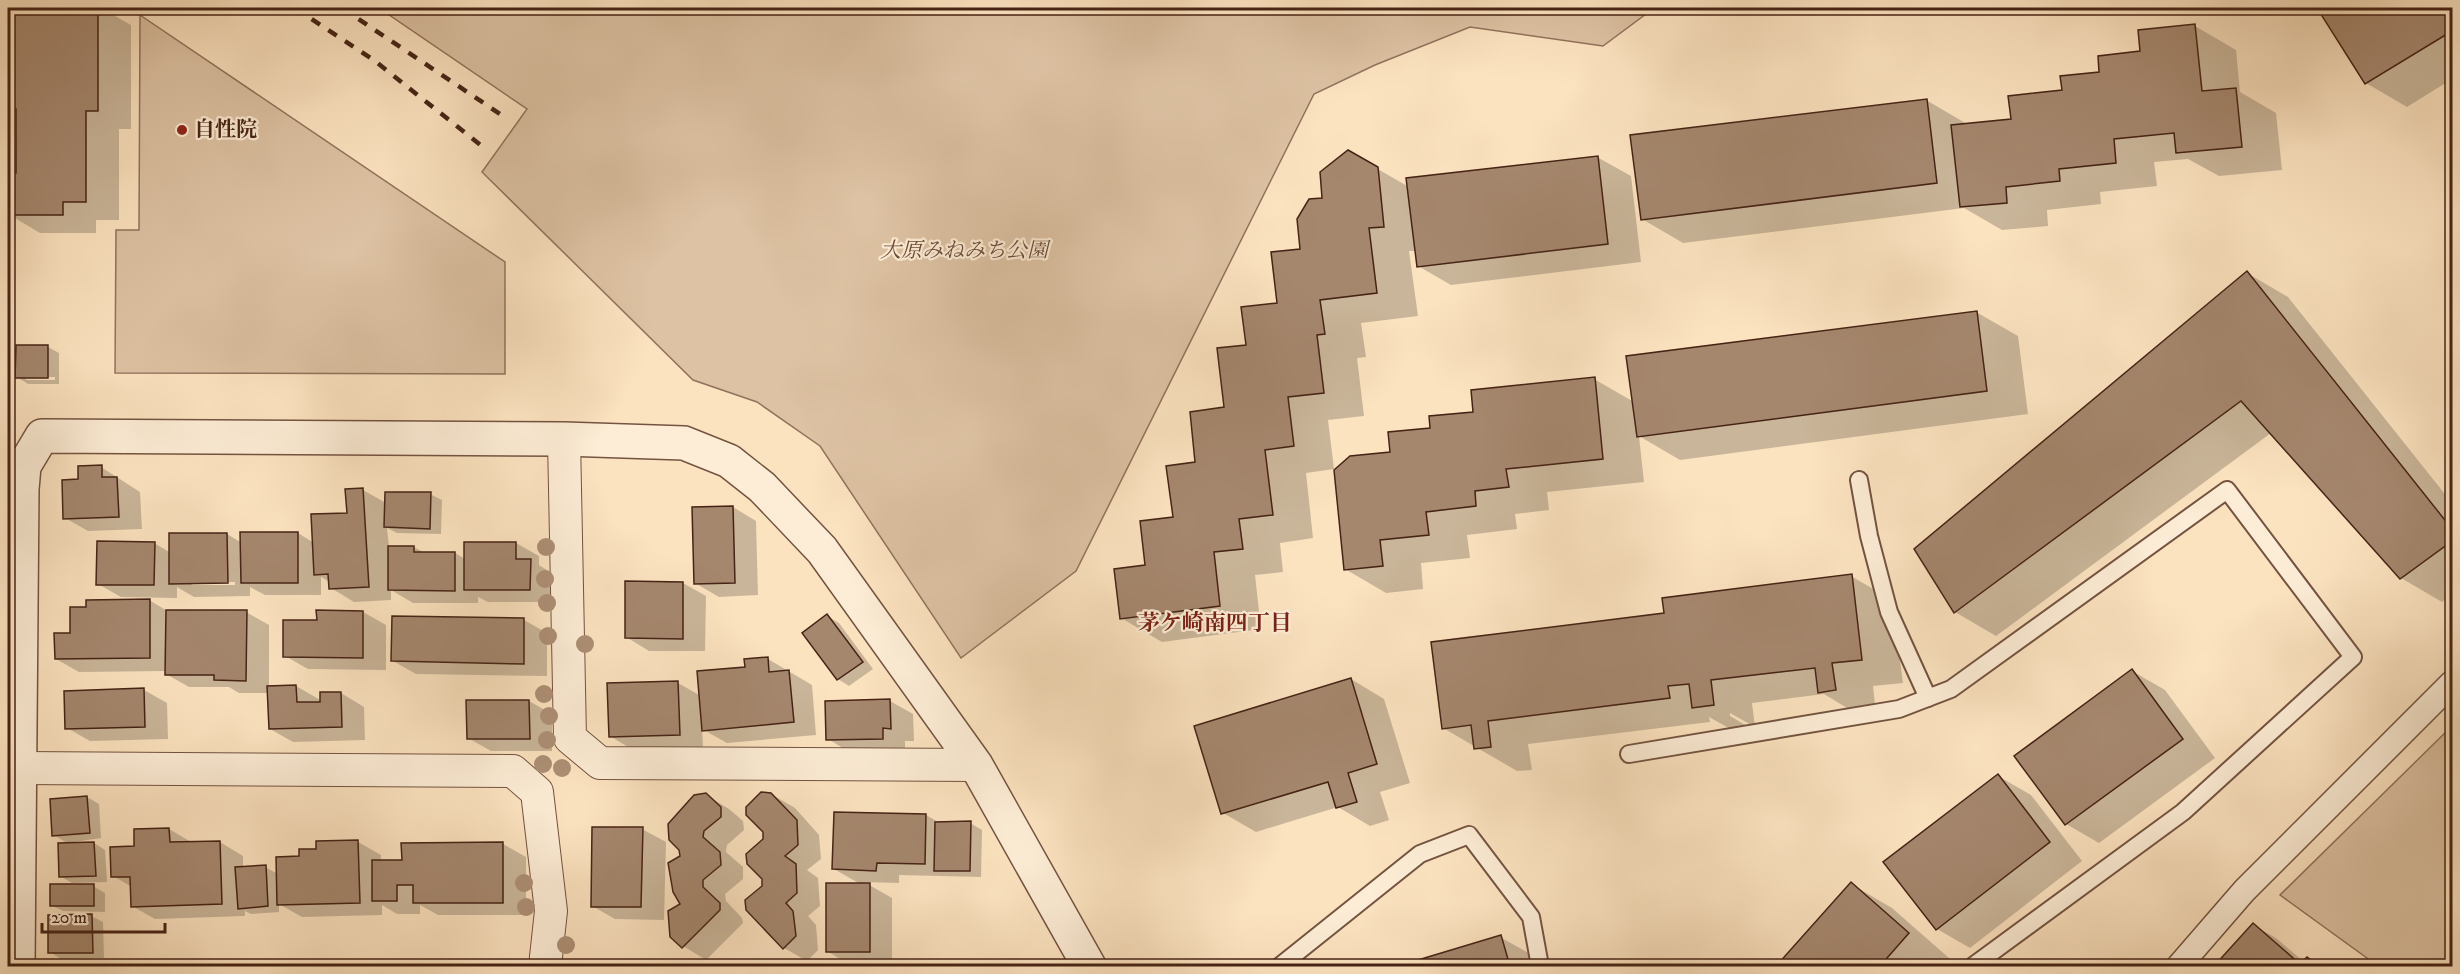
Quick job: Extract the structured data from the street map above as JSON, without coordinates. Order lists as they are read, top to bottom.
{
  "districts": ["茅ケ崎南四丁目"],
  "parks": ["大原みねみち公園"],
  "places": ["自性院"],
  "scale_bar": "20 m"
}
